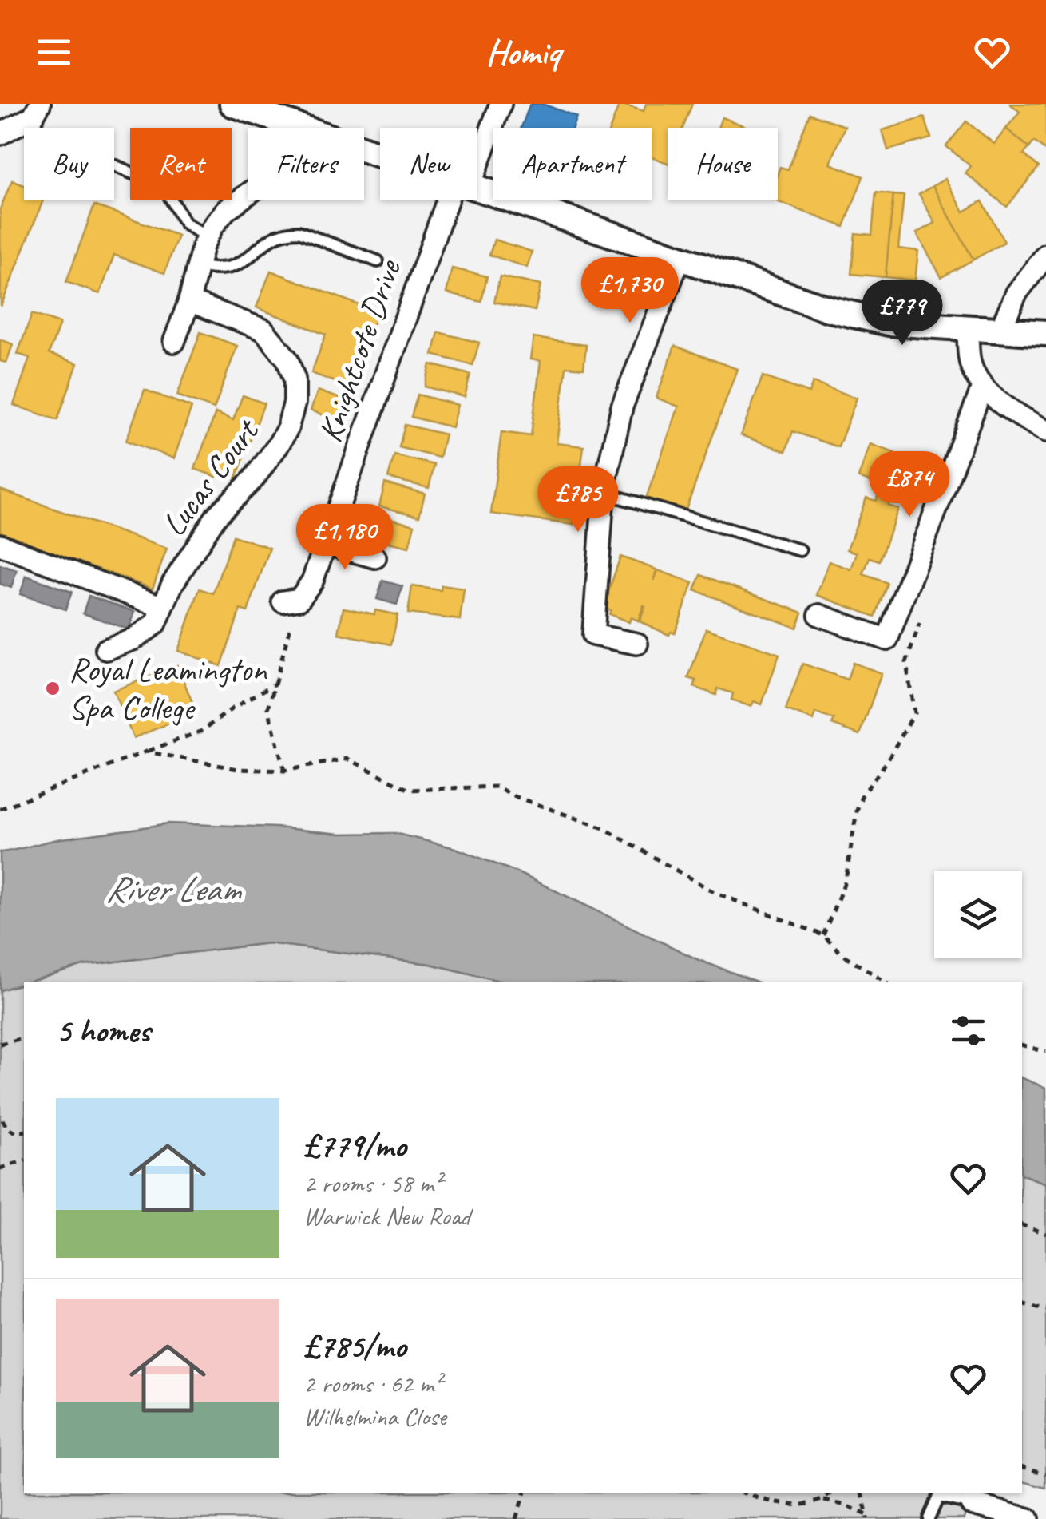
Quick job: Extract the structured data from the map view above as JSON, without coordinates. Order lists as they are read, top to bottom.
{
  "streets": {
    "street": ["Knightcote Drive", "Lucas Court"]
  },
  "water": ["River Leam"],
  "places": ["Royal Leamington Spa College"],
  "page": {
    "header": "Homiq",
    "chip": [
      "Buy",
      "Rent",
      "Filters",
      "New",
      "Apartment",
      "House"
    ],
    "price": [
      "£1,730",
      "£779",
      "£874",
      "£785",
      "£1,180"
    ],
    "heading": "5 homes",
    "list": [
      {
        "name": "£779/mo",
        "note": "2 rooms · 58 m² · Warwick New Road"
      },
      {
        "name": "£785/mo",
        "note": "2 rooms · 62 m² · Wilhelmina Close"
      }
    ]
  }
}
